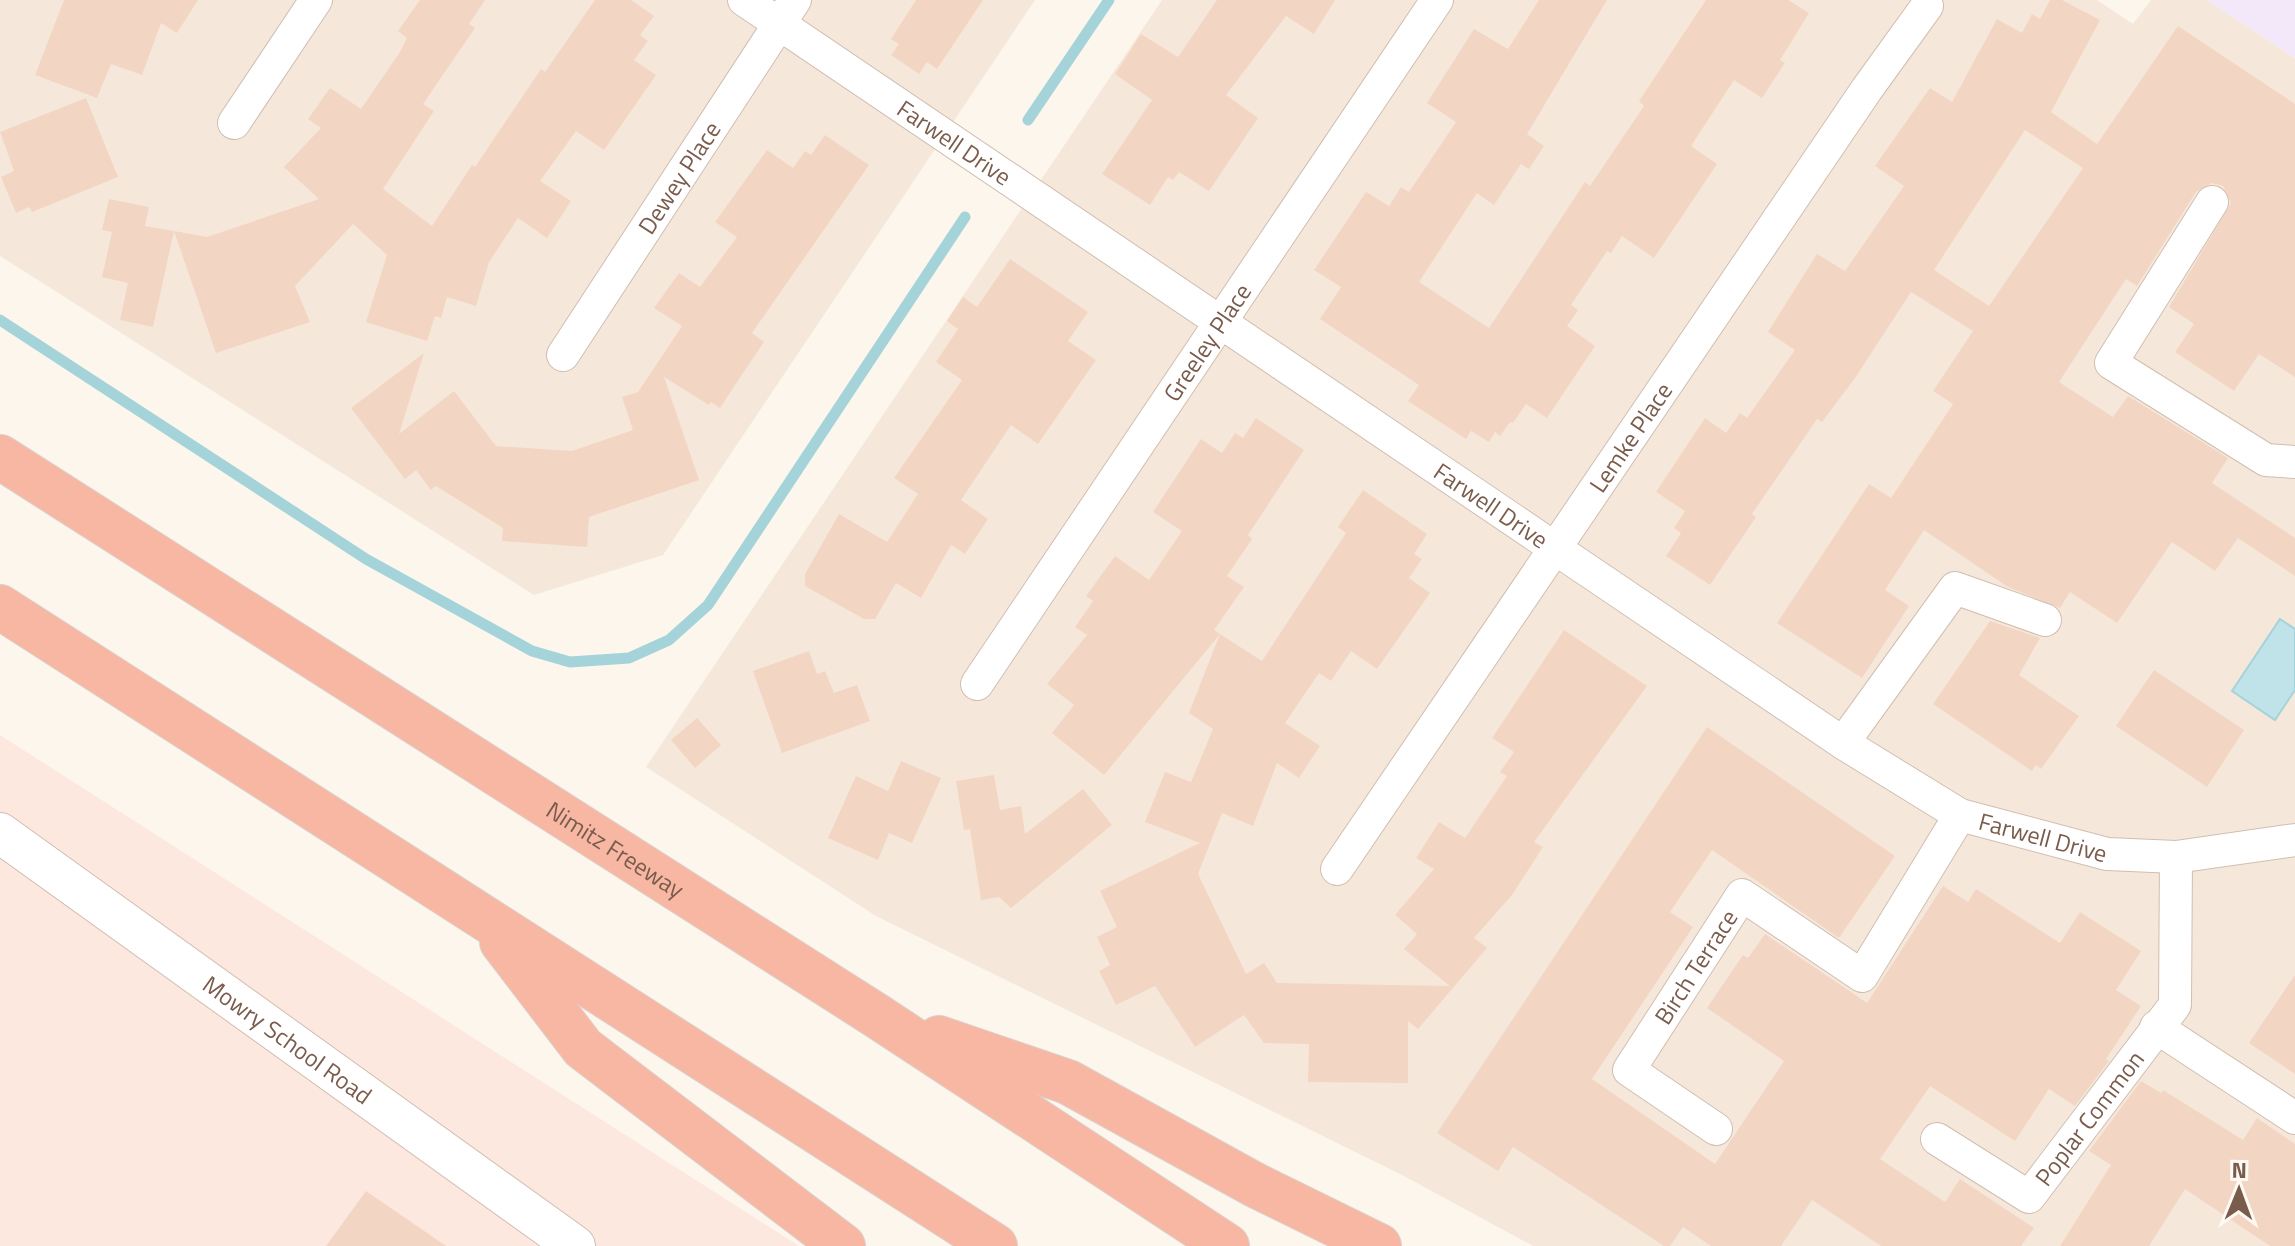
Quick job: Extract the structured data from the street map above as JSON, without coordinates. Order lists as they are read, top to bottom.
{
  "streets": {
    "highway": ["Nimitz Freeway"],
    "street": [
      "Farwell Drive",
      "Dewey Place",
      "Greeley Place",
      "Lemke Place",
      "Birch Terrace",
      "Mowry School Road",
      "Poplar Common"
    ]
  },
  "crossings": [
    ["Farwell Drive", "Dewey Place"],
    ["Farwell Drive", "Greeley Place"],
    ["Farwell Drive", "Lemke Place"],
    ["Farwell Drive", "Birch Terrace"],
    ["Farwell Drive", "Poplar Common"]
  ],
  "north": "top"
}
